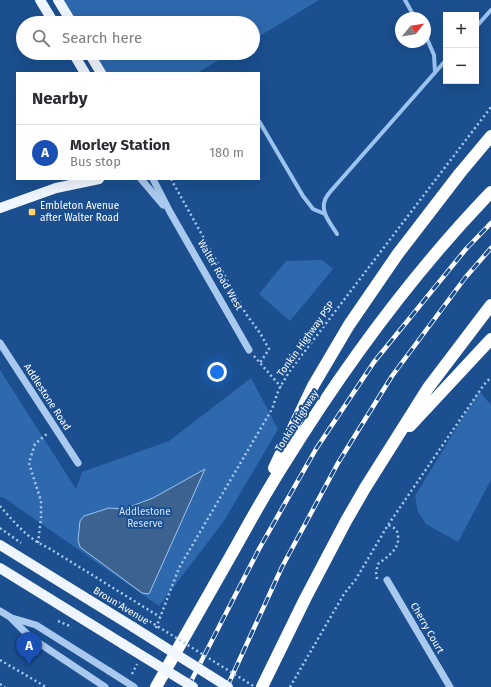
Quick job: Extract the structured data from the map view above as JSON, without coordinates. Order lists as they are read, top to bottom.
{
  "streets": {
    "highway": ["Tonkin Highway"],
    "main road": ["Broun Avenue"],
    "street": ["Walter Road West", "Addlestone Road", "Cherry Court"],
    "path": ["Tonkin Highway PSP"]
  },
  "parks": ["Addlestone Reserve"],
  "places": {
    "transit": ["Embleton Avenue after Walter Road"]
  },
  "north": "top right",
  "page": {
    "map_buttons": ["+", "−"],
    "search": "Search here",
    "heading": "Nearby",
    "list": [
      {
        "mark": "A",
        "name": "Morley Station",
        "note": "Bus stop",
        "value": "180 m"
      }
    ],
    "pins": "A"
  }
}
